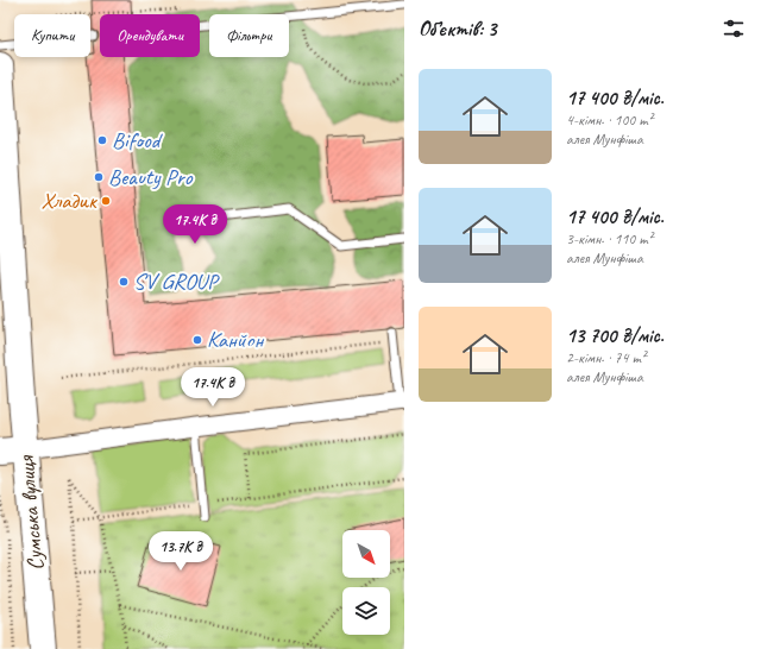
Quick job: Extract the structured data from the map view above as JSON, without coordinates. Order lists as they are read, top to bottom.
{
  "streets": {
    "main road": ["Сумська вулиця"]
  },
  "places": [
    "Bifood",
    "Beauty Pro",
    "Хладик",
    "SV GROUP",
    "Канйон"
  ],
  "north": "bottom right",
  "page": {
    "heading": "Об’єктів: 3",
    "chip": ["Купити", "Орендувати", "Фільтри"],
    "list": [
      {
        "name": "17 400 ₴/міс.",
        "note": "4-кімн. · 100 m² · алея Мунфіша"
      },
      {
        "name": "17 400 ₴/міс.",
        "note": "3-кімн. · 110 m² · алея Мунфіша"
      },
      {
        "name": "13 700 ₴/міс.",
        "note": "2-кімн. · 74 m² · алея Мунфіша"
      }
    ],
    "price": ["17.4K ₴", "17.4K ₴", "13.7K ₴"]
  }
}
